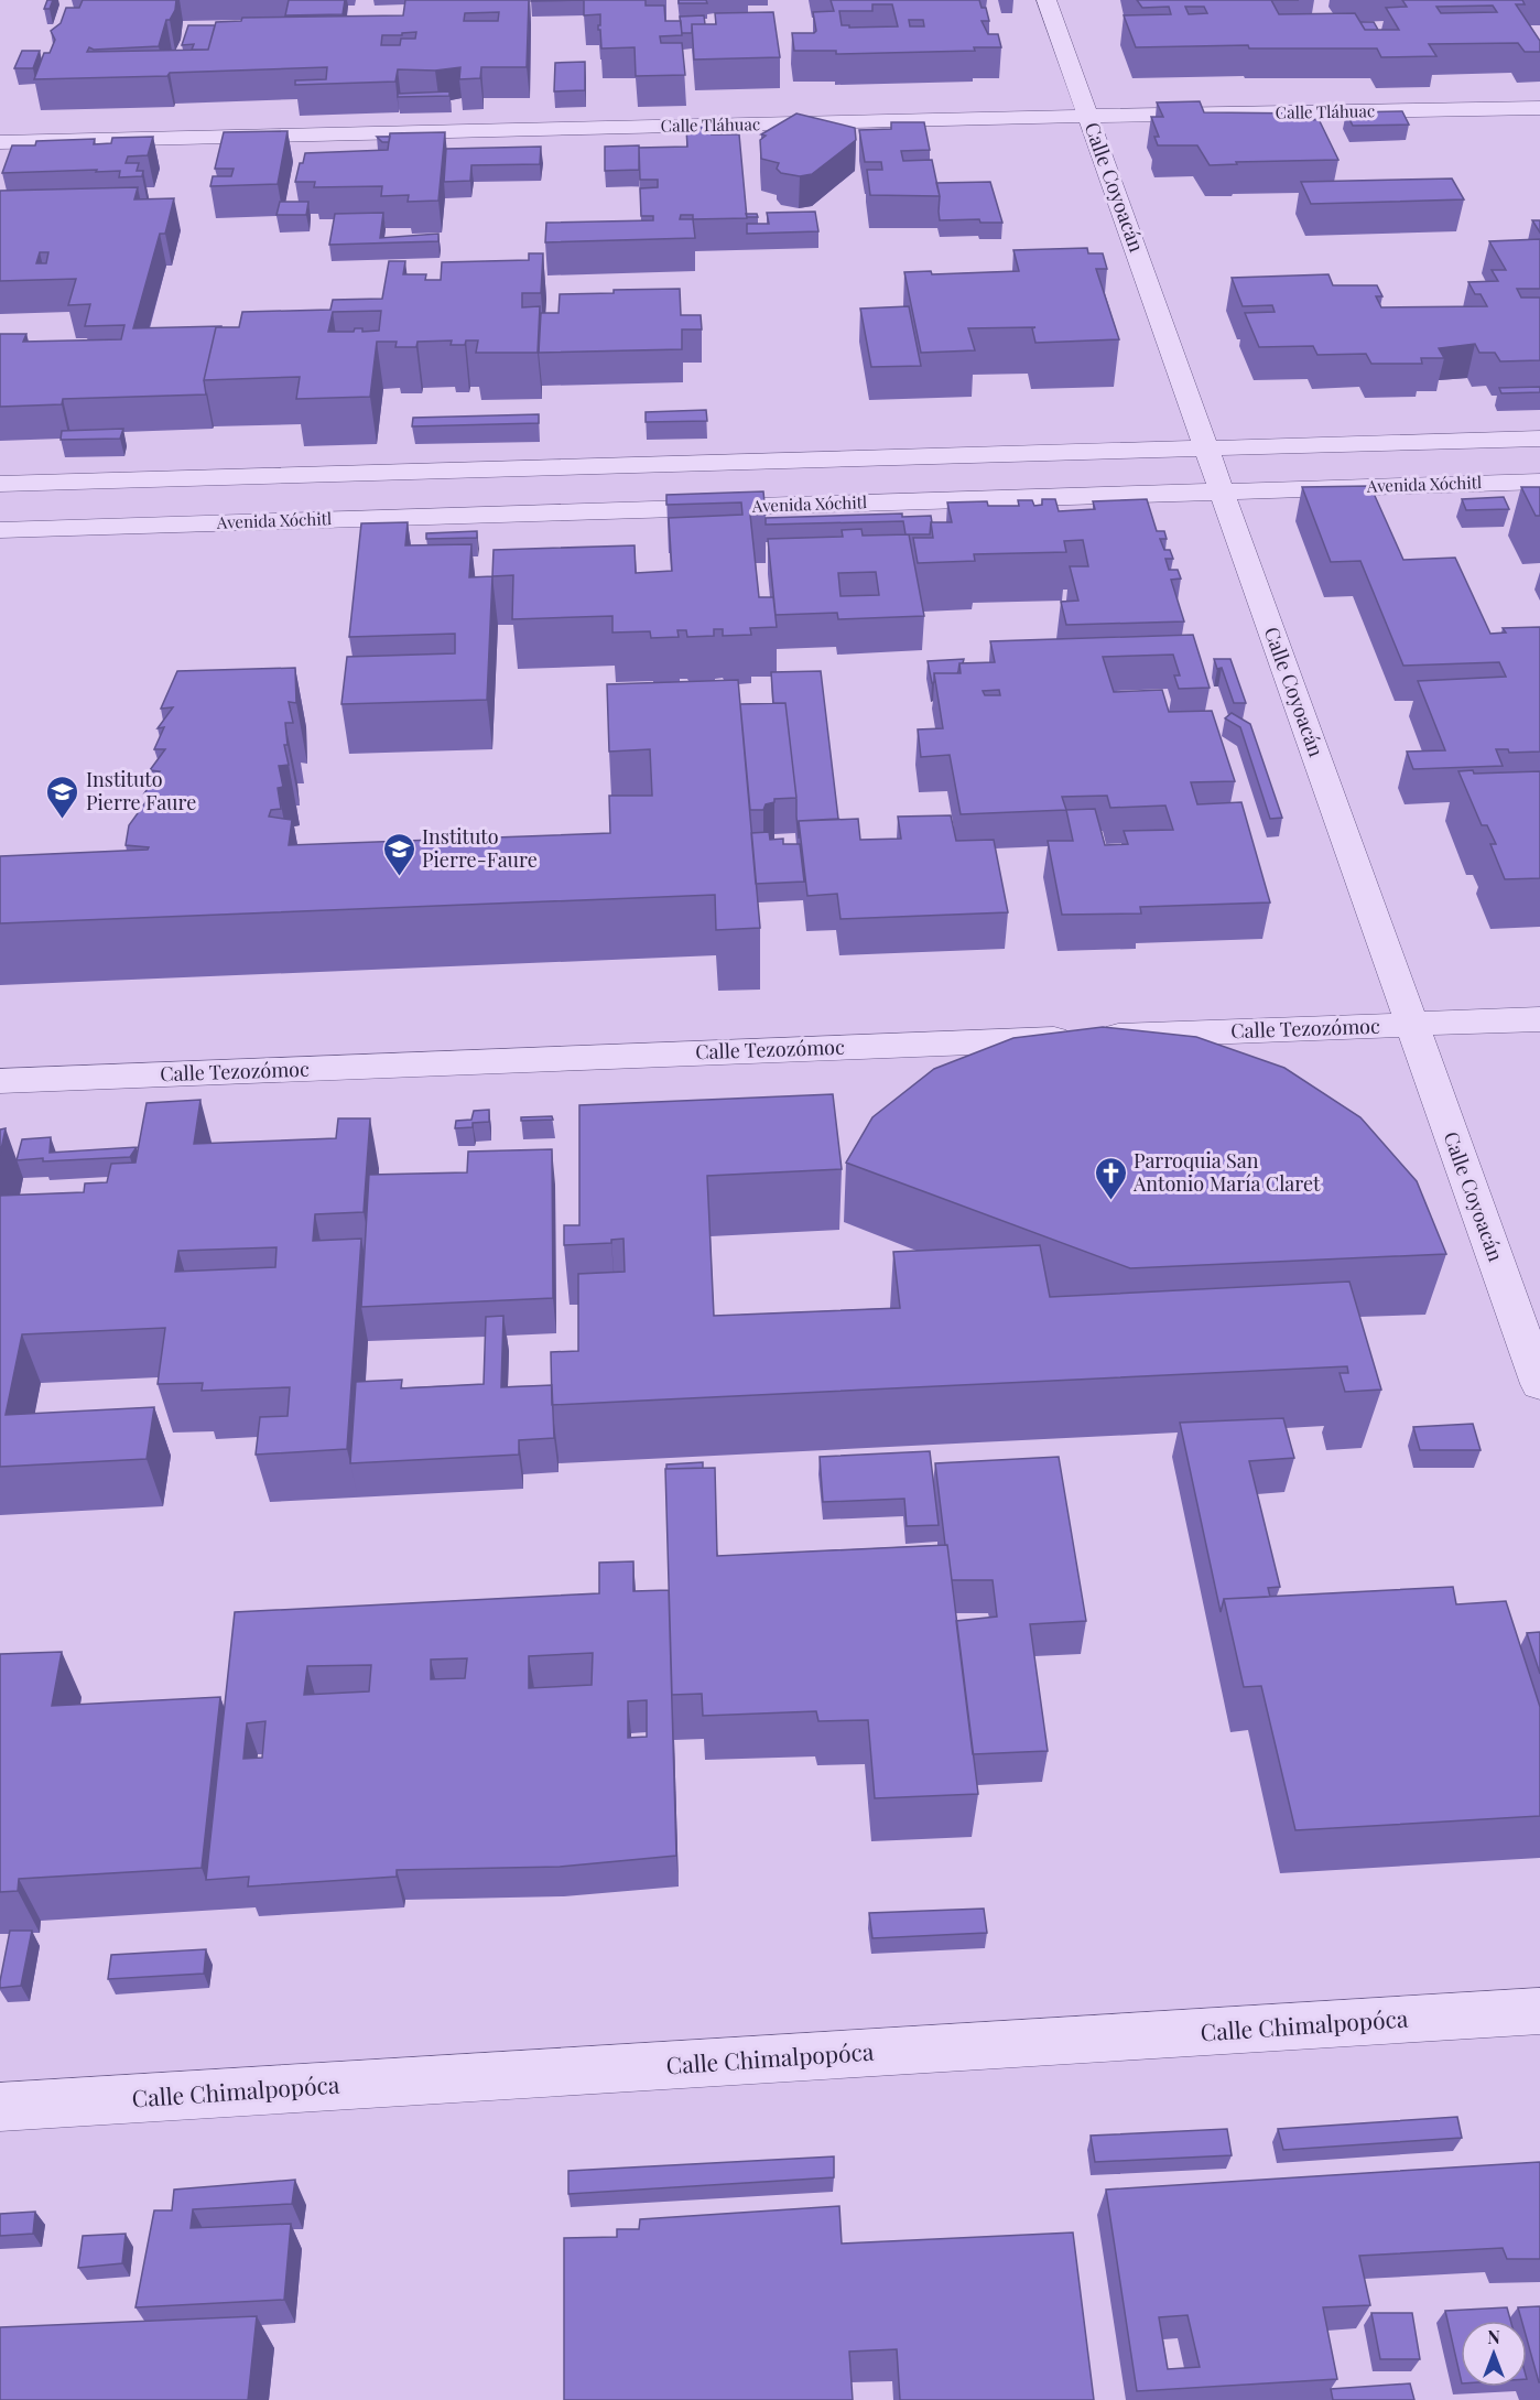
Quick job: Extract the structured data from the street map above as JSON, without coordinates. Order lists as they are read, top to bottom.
{
  "streets": {
    "street": [
      "Calle Tláhuac",
      "Calle Coyoacán",
      "Avenida Xóchitl",
      "Calle Tezozómoc",
      "Calle Chimalpopóca"
    ]
  },
  "crossings": [
    ["Calle Tláhuac", "Calle Coyoacán"],
    ["Calle Coyoacán", "Avenida Xóchitl"],
    ["Calle Coyoacán", "Calle Tezozómoc"]
  ],
  "places": {
    "school or university": ["Instituto Pierre Faure", "Instituto Pierre-Faure"],
    "church": ["Parroquia San Antonio María Claret"]
  },
  "north": "top"
}
